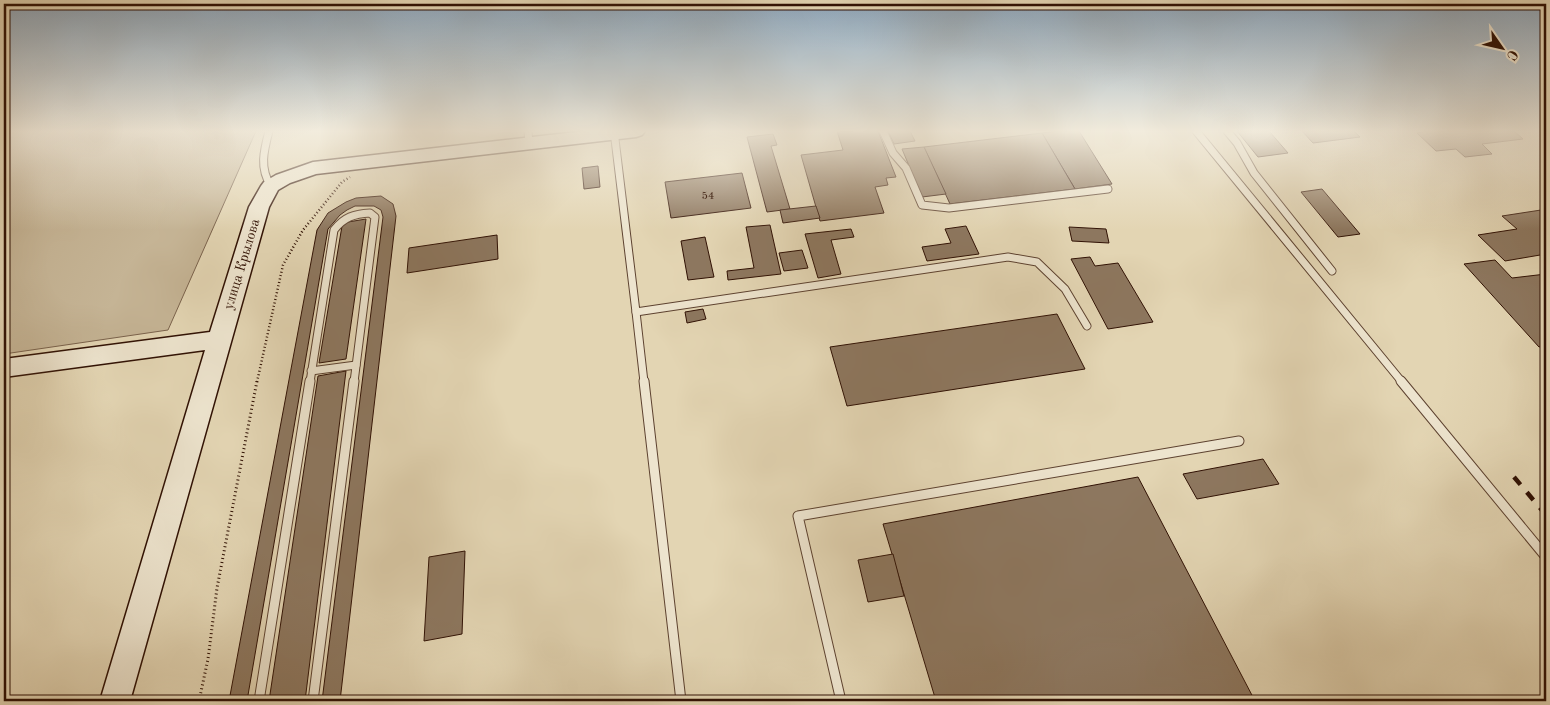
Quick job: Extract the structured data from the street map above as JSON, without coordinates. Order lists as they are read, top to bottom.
{
  "streets": {
    "street": ["улица Крылова"]
  },
  "house_numbers": ["54"],
  "north": "bottom right"
}
